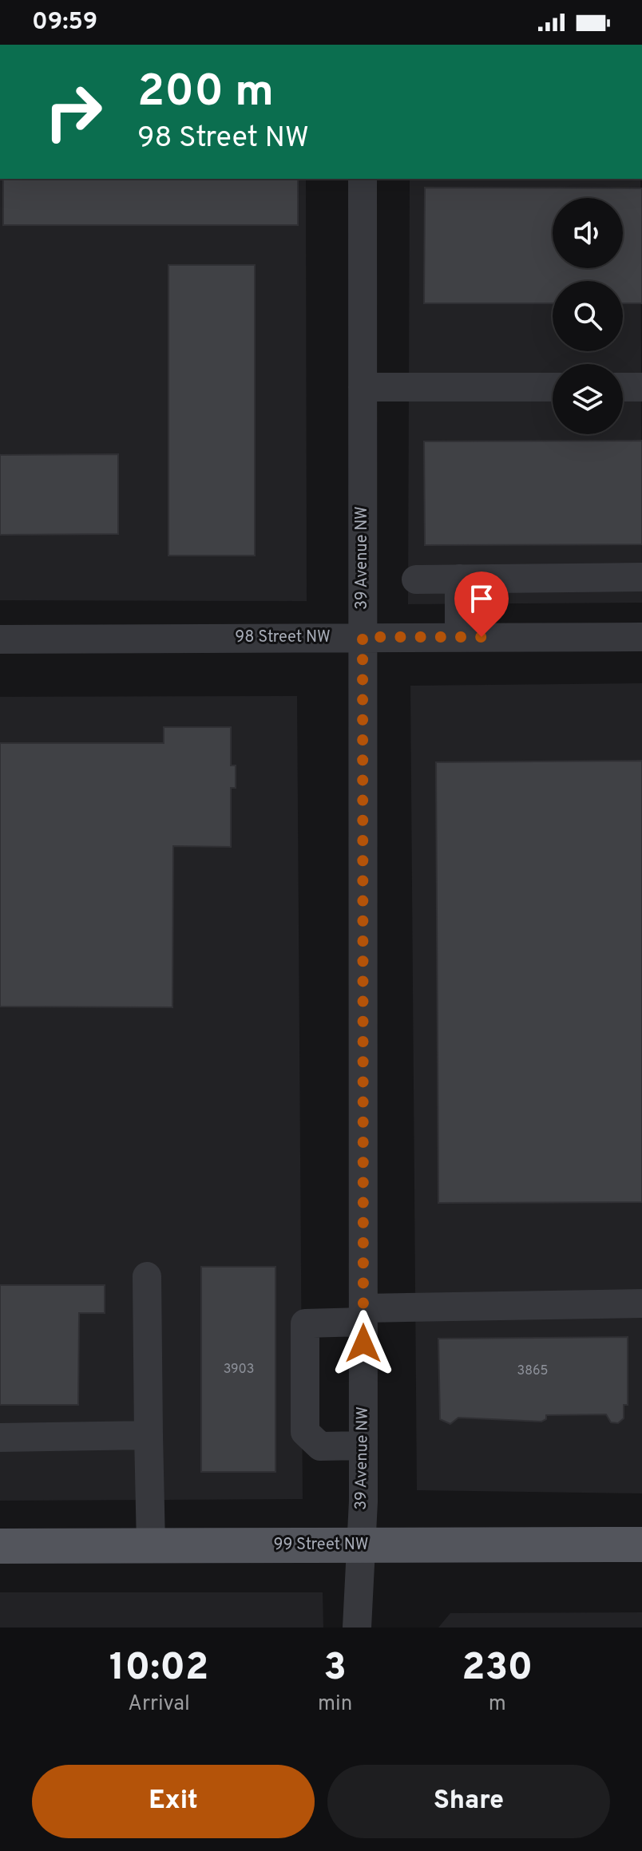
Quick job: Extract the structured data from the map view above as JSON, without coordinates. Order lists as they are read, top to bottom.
{
  "streets": {
    "main road": ["99 Street NW"],
    "street": ["39 Avenue NW", "98 Street NW"]
  },
  "crossings": [
    ["39 Avenue NW", "98 Street NW"],
    ["39 Avenue NW", "99 Street NW"]
  ],
  "house_numbers": ["3903", "3865"],
  "page": {
    "status": "09:59",
    "turn": ["200 m", "98 Street NW"],
    "eta": [
      "10:02",
      "Arrival",
      "3",
      "min",
      "230",
      "m"
    ],
    "buttons": ["Exit", "Share"]
  }
}
